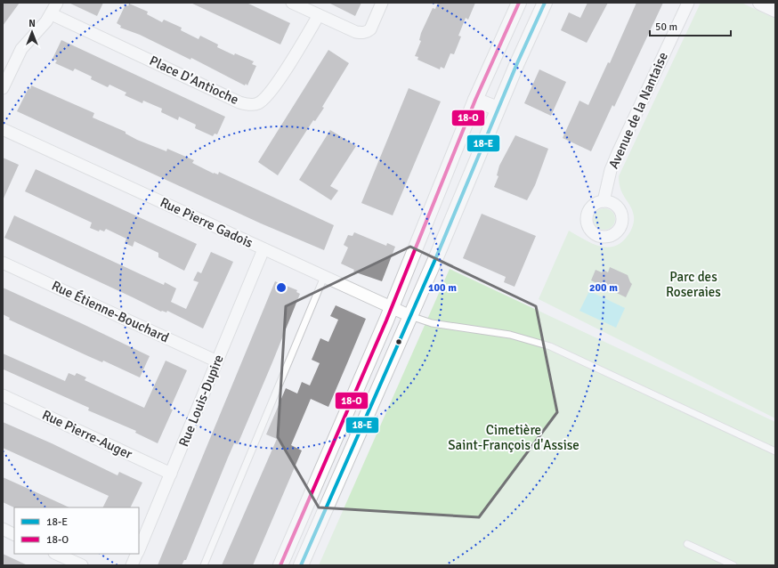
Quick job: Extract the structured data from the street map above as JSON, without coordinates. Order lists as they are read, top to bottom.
{
  "streets": {
    "street": [
      "Place D'Antioche",
      "Avenue de la Nantaise",
      "Rue Pierre Gadois",
      "Rue Étienne-Bouchard",
      "Rue Louis-Dupire",
      "Rue Pierre-Auger"
    ]
  },
  "crossings": [
    ["Rue Pierre Gadois", "Rue Louis-Dupire"],
    ["Rue Étienne-Bouchard", "Rue Louis-Dupire"],
    ["Rue Louis-Dupire", "Rue Pierre-Auger"]
  ],
  "parks": ["Parc des Roseraies", "Cimetière Saint-François d'Assise"],
  "lines": ["transit line 18-E", "transit line 18-O"],
  "legend": ["18-E", "18-O"],
  "scale_bar": "50 m",
  "north": "top",
  "rings": ["100 m", "200 m"]
}
